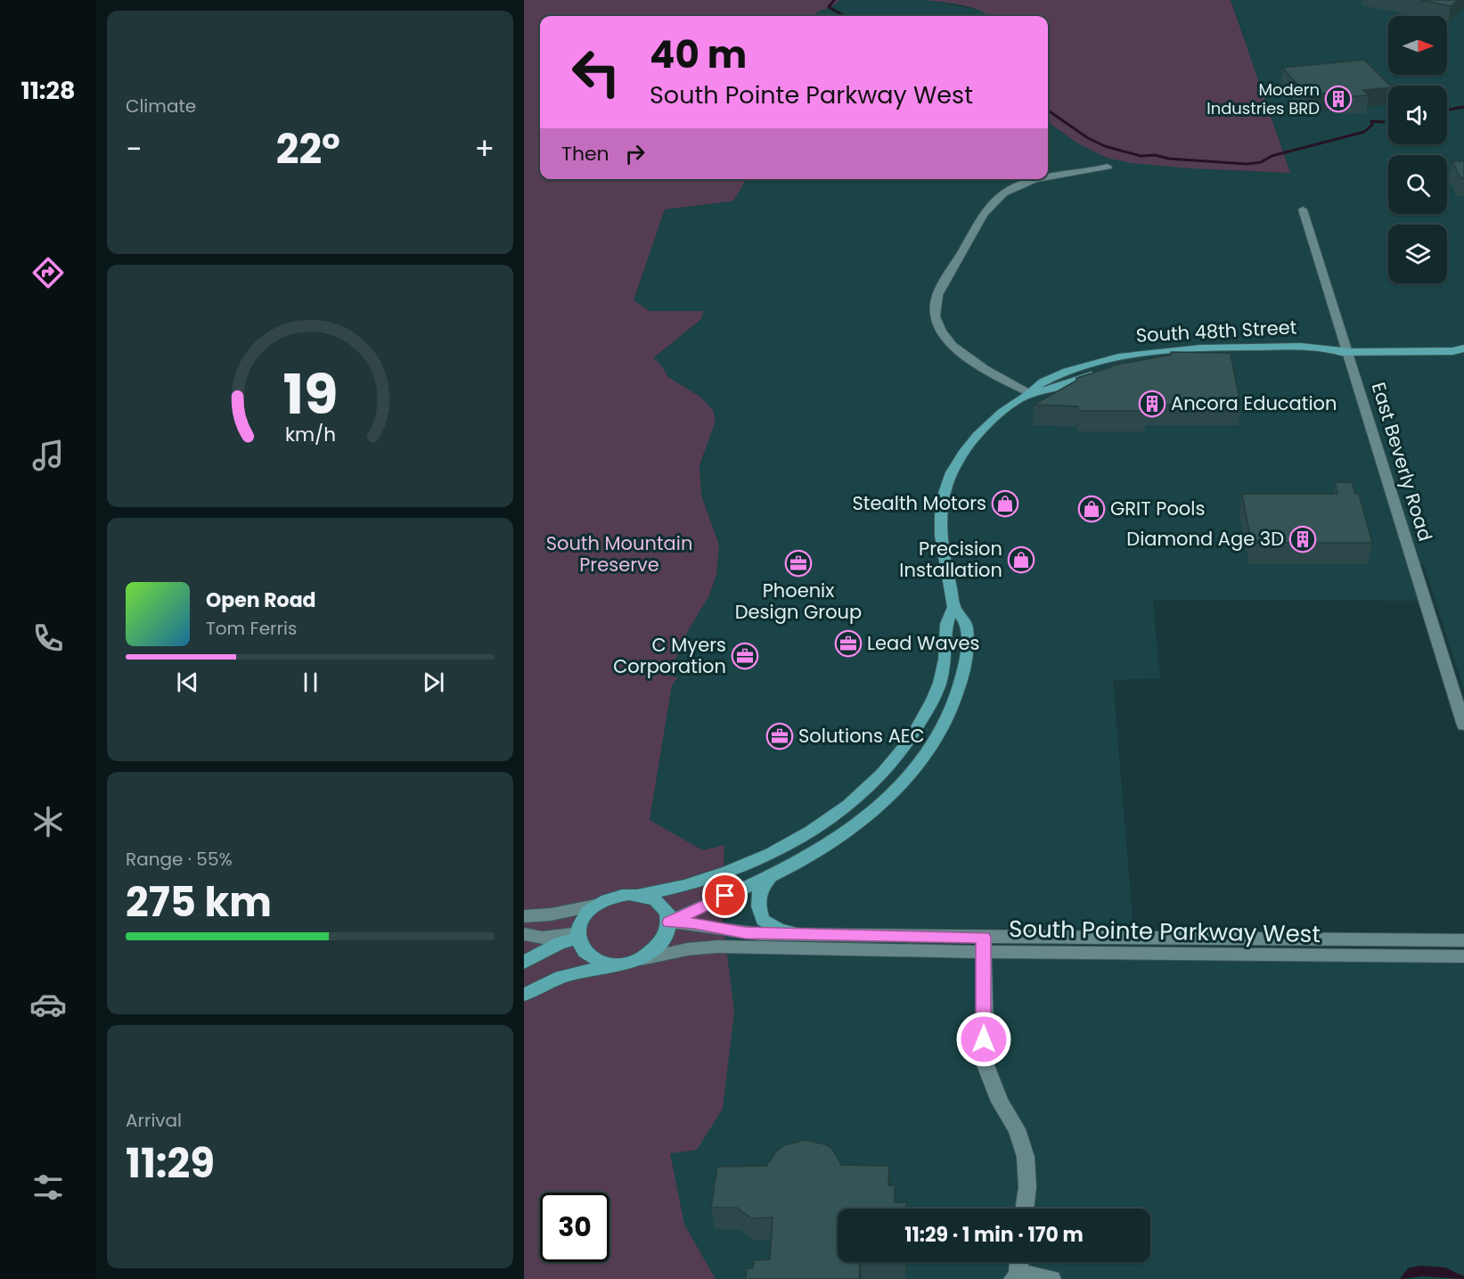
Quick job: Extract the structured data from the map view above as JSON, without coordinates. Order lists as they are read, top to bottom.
{
  "streets": {
    "main road": ["South 48th Street"],
    "street": ["East Beverly Road", "South Pointe Parkway West"]
  },
  "crossings": [
    ["South 48th Street", "East Beverly Road"],
    ["South 48th Street", "South Pointe Parkway West"]
  ],
  "parks": ["South Mountain Preserve"],
  "places": {
    "building": ["Modern Industries BRD", "Ancora Education", "Diamond Age 3D"],
    "shop": ["Stealth Motors", "GRIT Pools", "Precision Installation"],
    "office": [
      "Phoenix Design Group",
      "Lead Waves",
      "C Myers Corporation",
      "Solutions AEC"
    ]
  },
  "north": "right",
  "page": {
    "tabs": "11:28",
    "tile": [
      "Climate",
      ["Range · 55%", "275 km"],
      ["Arrival", "11:29"]
    ],
    "turn": ["40 m", "South Pointe Parkway West"],
    "heat": ["−", "22°", "+"],
    "then": "Then",
    "song": ["Open Road", "Tom Ferris"],
    "limit": "30",
    "trip": "11:29 · 1 min · 170 m",
    "gauge": ["19", "km/h"]
  }
}
